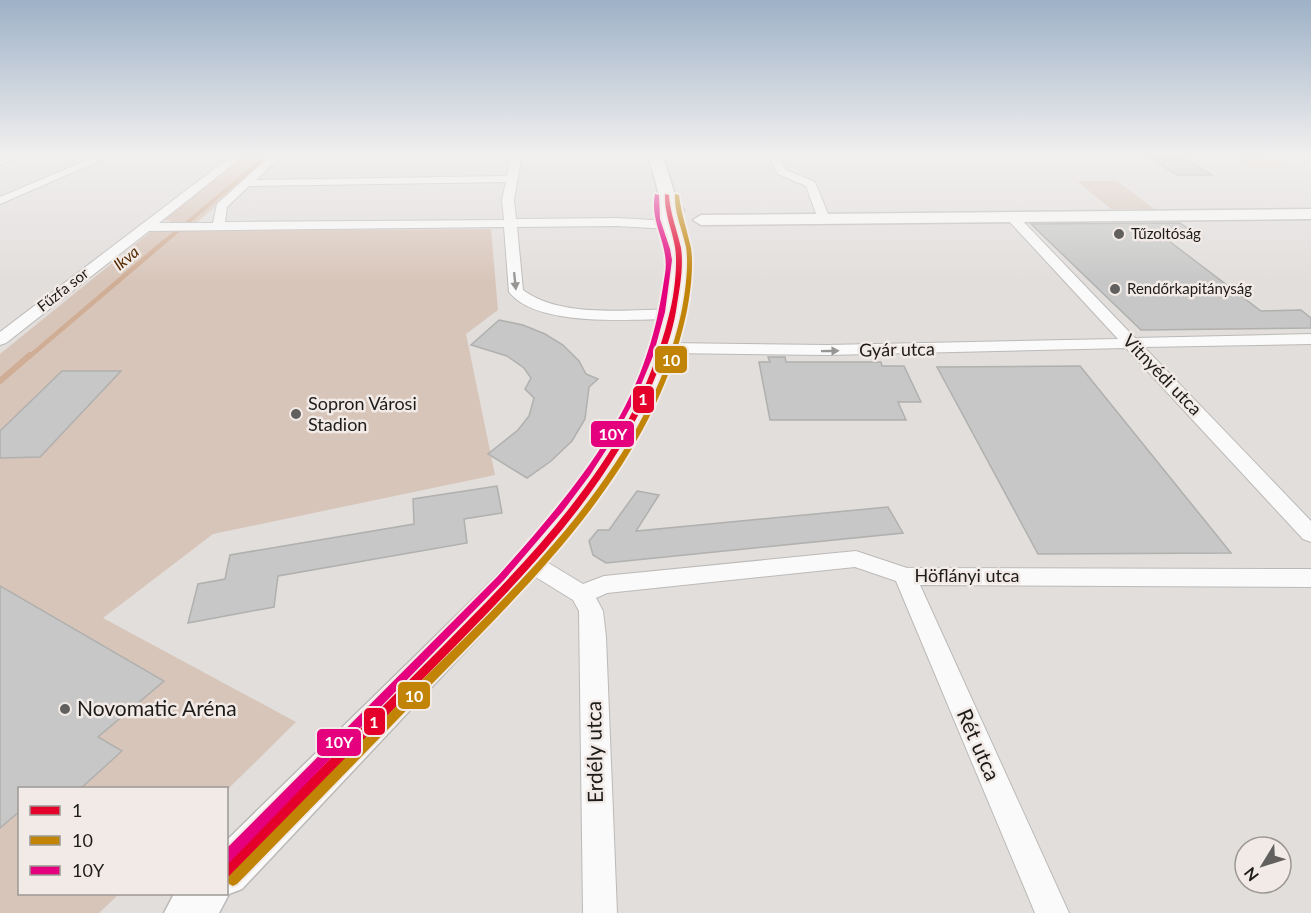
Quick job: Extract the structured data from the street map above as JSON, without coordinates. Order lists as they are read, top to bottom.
{
  "streets": {
    "street": [
      "Fűzfa sor",
      "Gyár utca",
      "Vitnyédi utca",
      "Höflányi utca",
      "Rét utca",
      "Erdély utca"
    ]
  },
  "crossings": [
    ["Gyár utca", "Vitnyédi utca"],
    ["Höflányi utca", "Rét utca"],
    ["Höflányi utca", "Erdély utca"]
  ],
  "water": ["Ikva"],
  "places": [
    "Tűzoltóság",
    "Rendőrkapitányság",
    "Sopron Városi Stadion",
    "Novomatic Aréna"
  ],
  "lines": ["transit line 1", "transit line 10", "transit line 10Y"],
  "legend": ["1", "10", "10Y"],
  "north": "bottom left"
}
